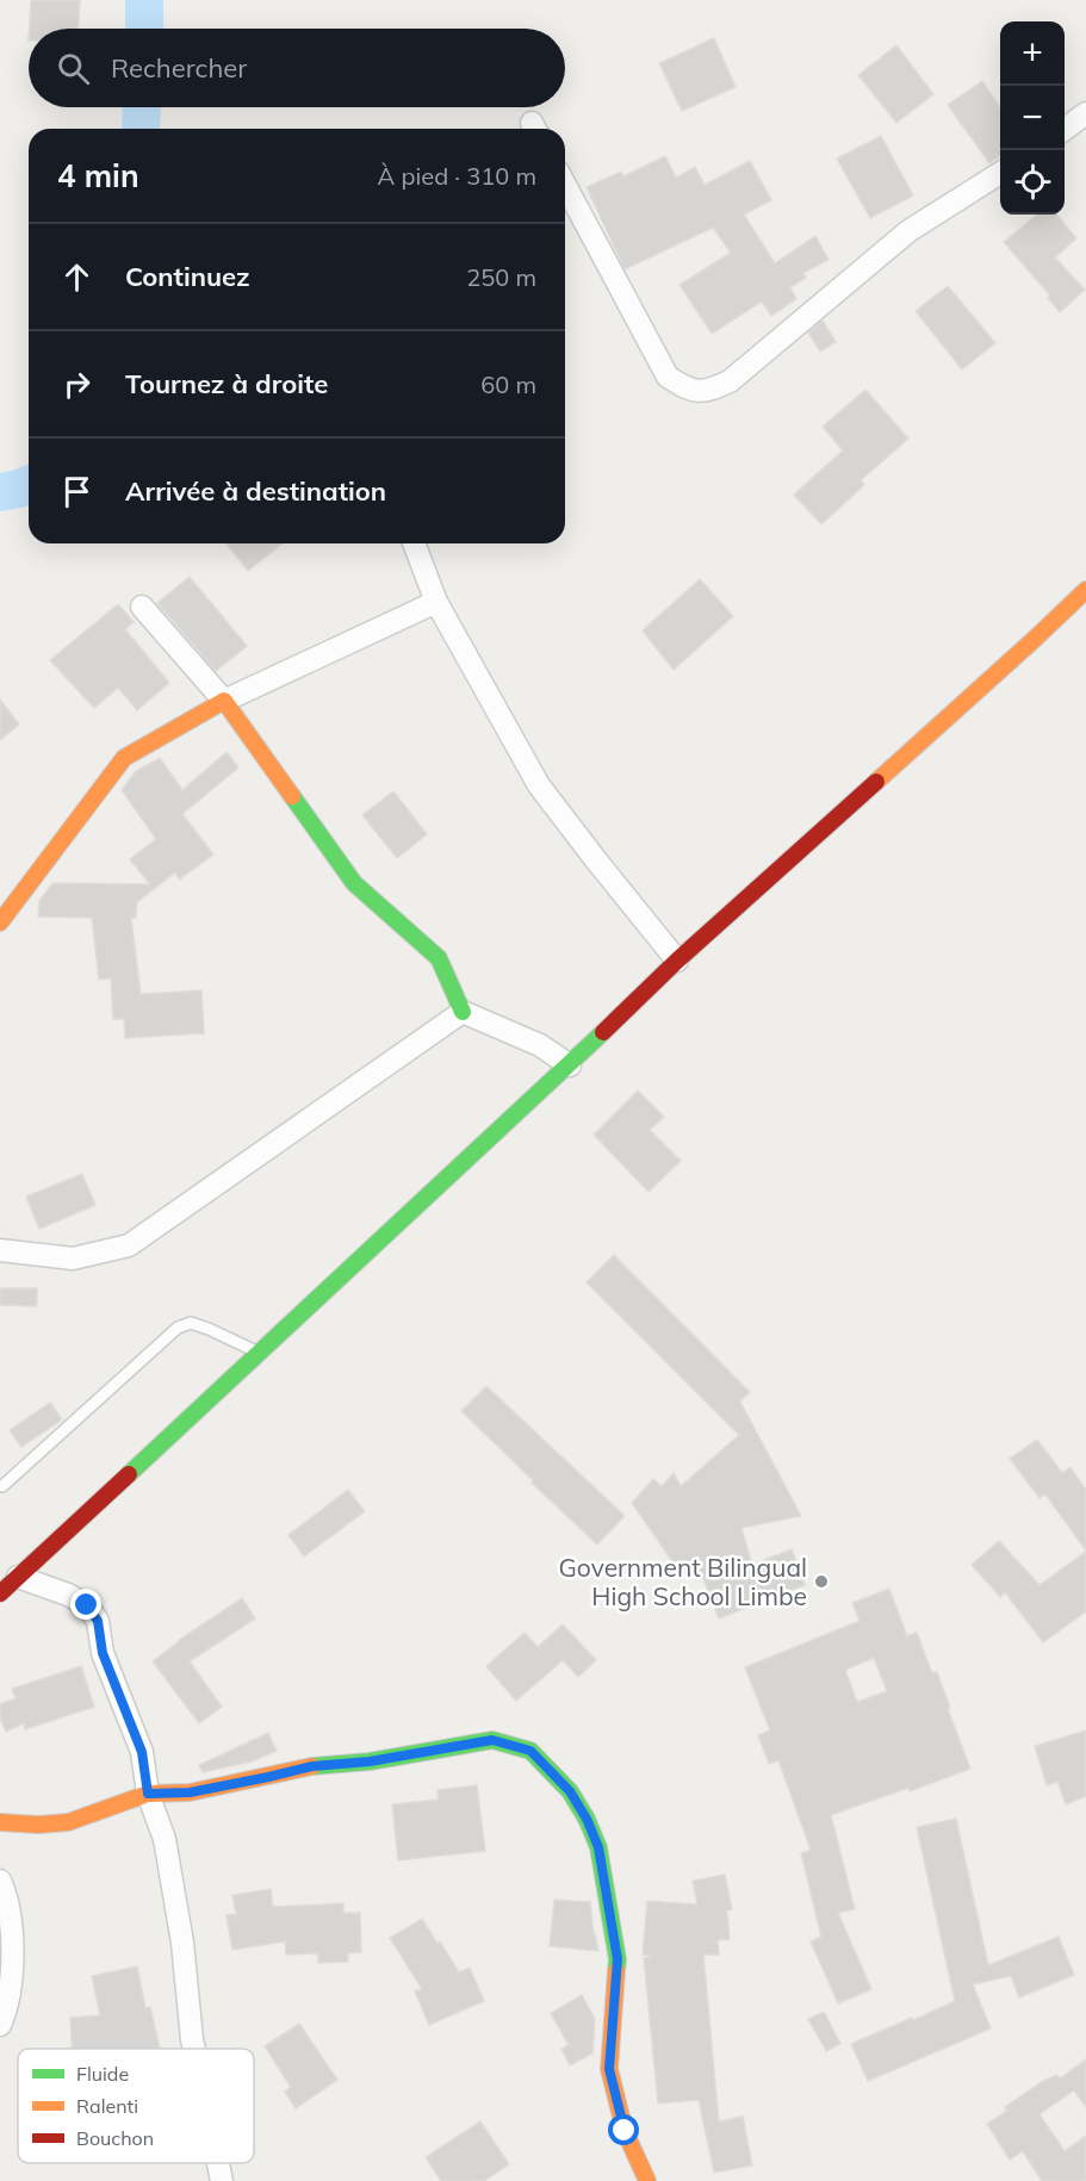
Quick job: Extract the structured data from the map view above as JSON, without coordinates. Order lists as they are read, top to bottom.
{
  "places": ["Government Bilingual High School Limbe"],
  "legend": ["Fluide", "Ralenti", "Bouchon"],
  "page": {
    "map_buttons": ["+", "−"],
    "search": "Rechercher",
    "heading": ["4 min", "À pied · 310 m"],
    "list": [
      ["Continuez", "250 m"],
      ["Tournez à droite", "60 m"],
      "Arrivée à destination"
    ]
  }
}
